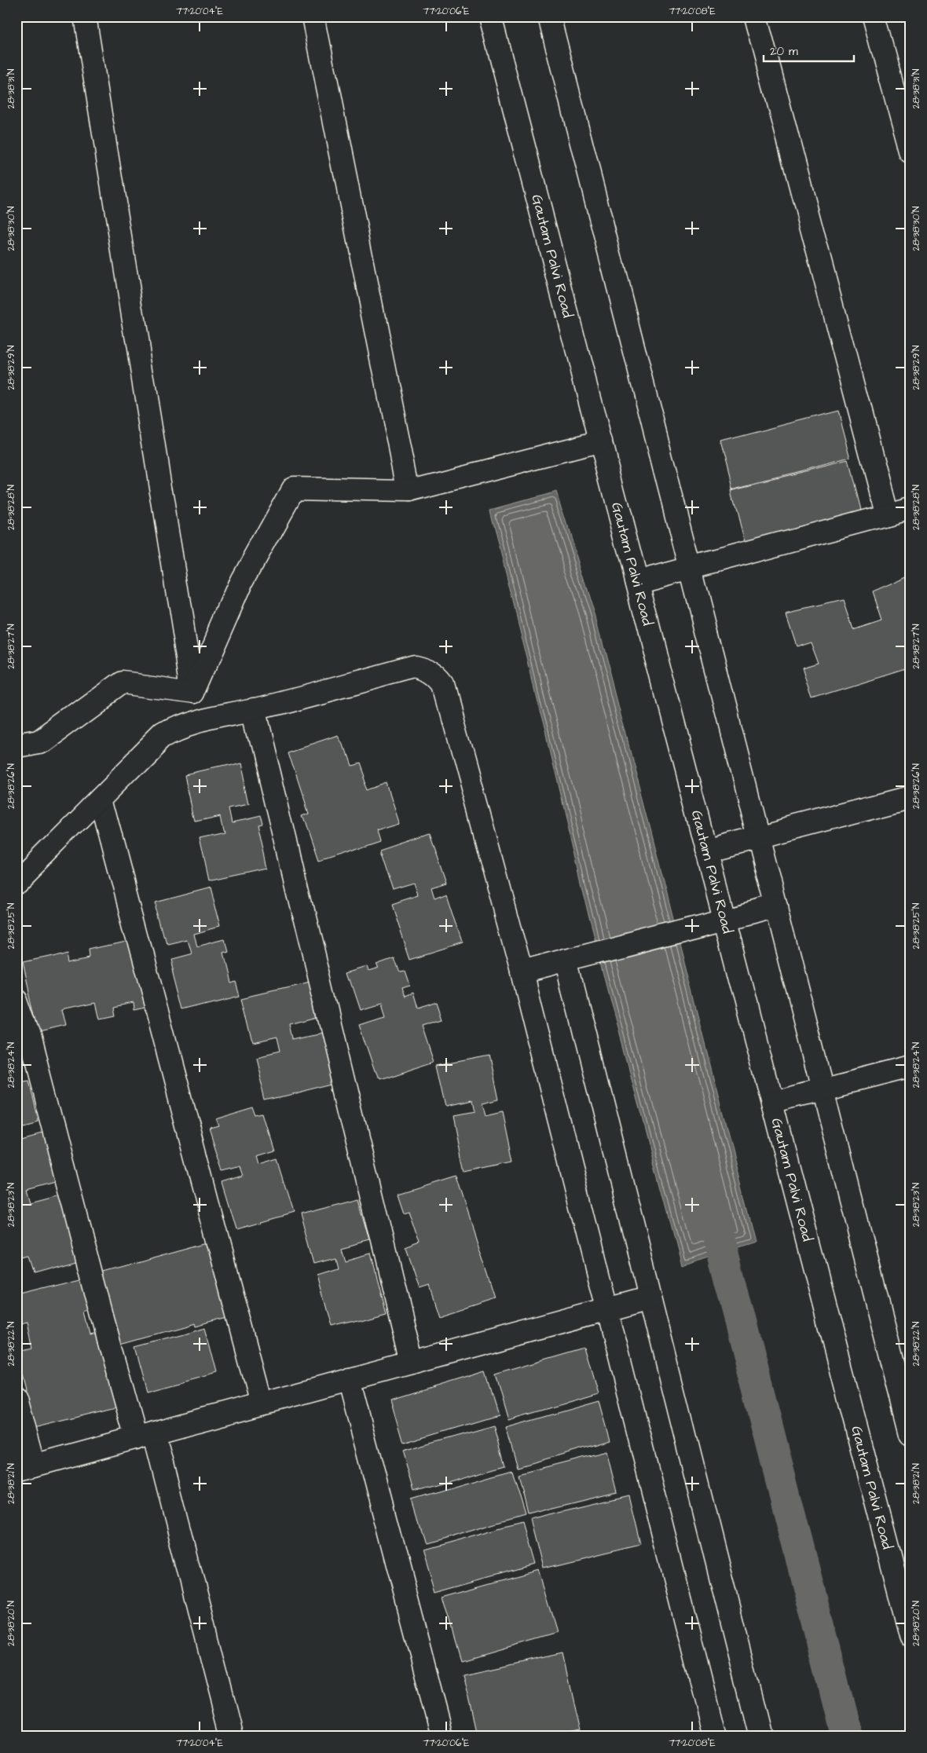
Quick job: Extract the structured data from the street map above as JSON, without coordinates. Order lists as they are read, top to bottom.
{
  "streets": {
    "street": ["Gautam Palvi Road"]
  },
  "scale_bar": "20 m",
  "coordinates": [
    "77°20'04\"E",
    "77°20'06\"E",
    "77°20'08\"E",
    "28°38'31\"N",
    "28°38'30\"N",
    "28°38'29\"N",
    "28°38'28\"N",
    "28°38'27\"N",
    "28°38'26\"N",
    "28°38'25\"N",
    "28°38'24\"N",
    "28°38'23\"N",
    "28°38'22\"N",
    "28°38'21\"N",
    "28°38'20\"N"
  ]
}
